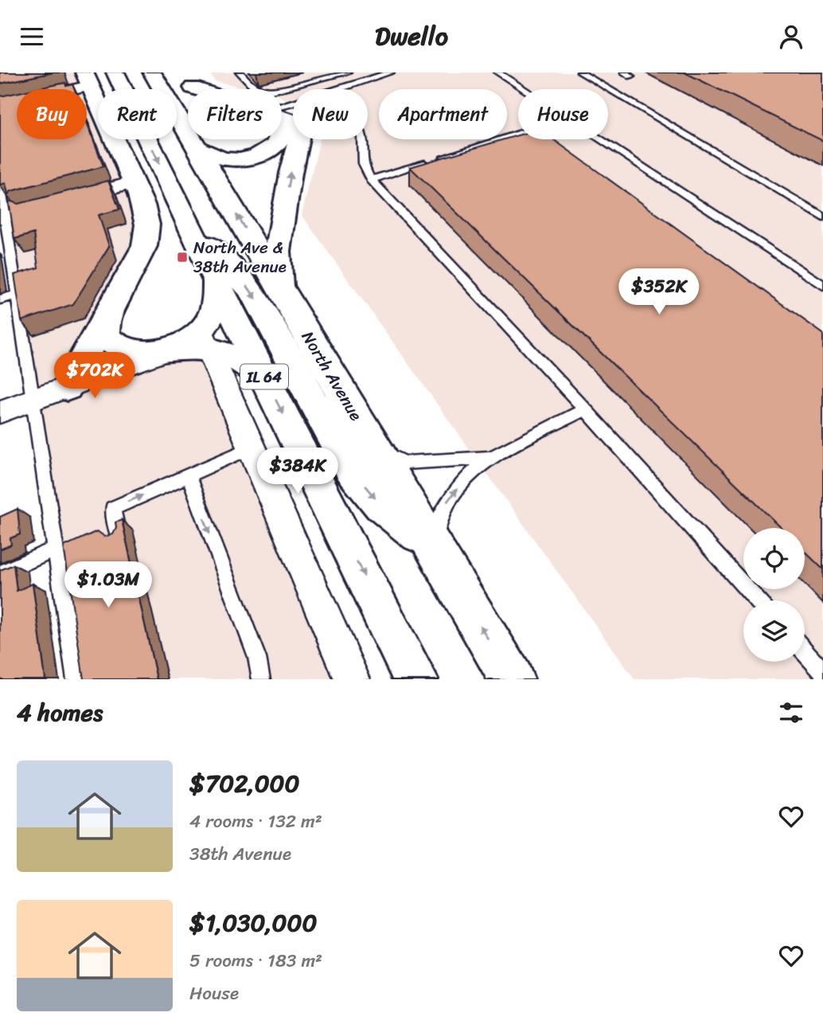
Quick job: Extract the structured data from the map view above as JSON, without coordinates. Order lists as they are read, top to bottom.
{
  "streets": {
    "main road": ["North Avenue", "IL 64"]
  },
  "places": {
    "transit": ["North Ave & 38th Avenue"]
  },
  "page": {
    "header": "Dwello",
    "chip": [
      "Buy",
      "Rent",
      "Filters",
      "New",
      "Apartment",
      "House"
    ],
    "price": [
      "$352K",
      "$702K",
      "$384K",
      "$1.03M"
    ],
    "heading": "4 homes",
    "list": [
      {
        "name": "$702,000",
        "note": "4 rooms · 132 m² · 38th Avenue"
      },
      {
        "name": "$1,030,000",
        "note": "5 rooms · 183 m² · House"
      }
    ]
  }
}
